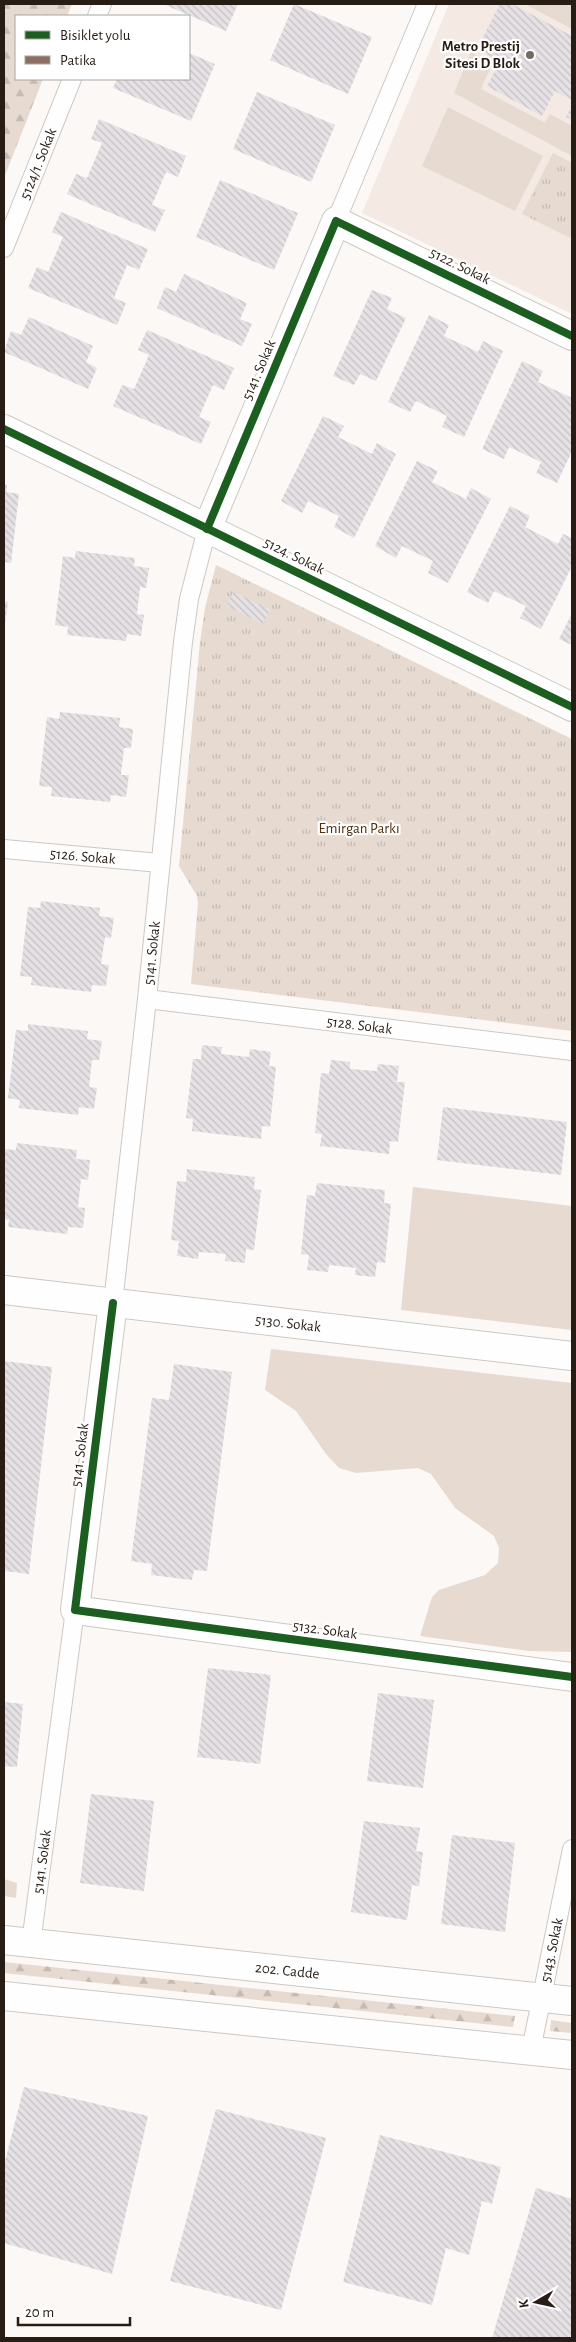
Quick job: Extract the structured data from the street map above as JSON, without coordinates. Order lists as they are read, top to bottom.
{
  "streets": {
    "street": [
      "5122. Sokak",
      "5141. Sokak",
      "5124. Sokak",
      "5130. Sokak",
      "5132. Sokak",
      "202. Cadde"
    ],
    "lane": [
      "5124/1. Sokak",
      "5126. Sokak",
      "5128. Sokak",
      "5143. Sokak"
    ]
  },
  "crossings": [
    ["5122. Sokak", "5141. Sokak"],
    ["5141. Sokak", "5124. Sokak"],
    ["5141. Sokak", "5126. Sokak"],
    ["5141. Sokak", "5128. Sokak"],
    ["5141. Sokak", "5130. Sokak"],
    ["5141. Sokak", "5132. Sokak"],
    ["5141. Sokak", "202. Cadde"],
    ["5143. Sokak", "202. Cadde"]
  ],
  "parks": ["Emirgan Parkı"],
  "places": ["Metro Prestij Sitesi D Blok"],
  "legend": ["Bisiklet yolu", "Patika"],
  "scale_bar": "20 m",
  "north": "left"
}
